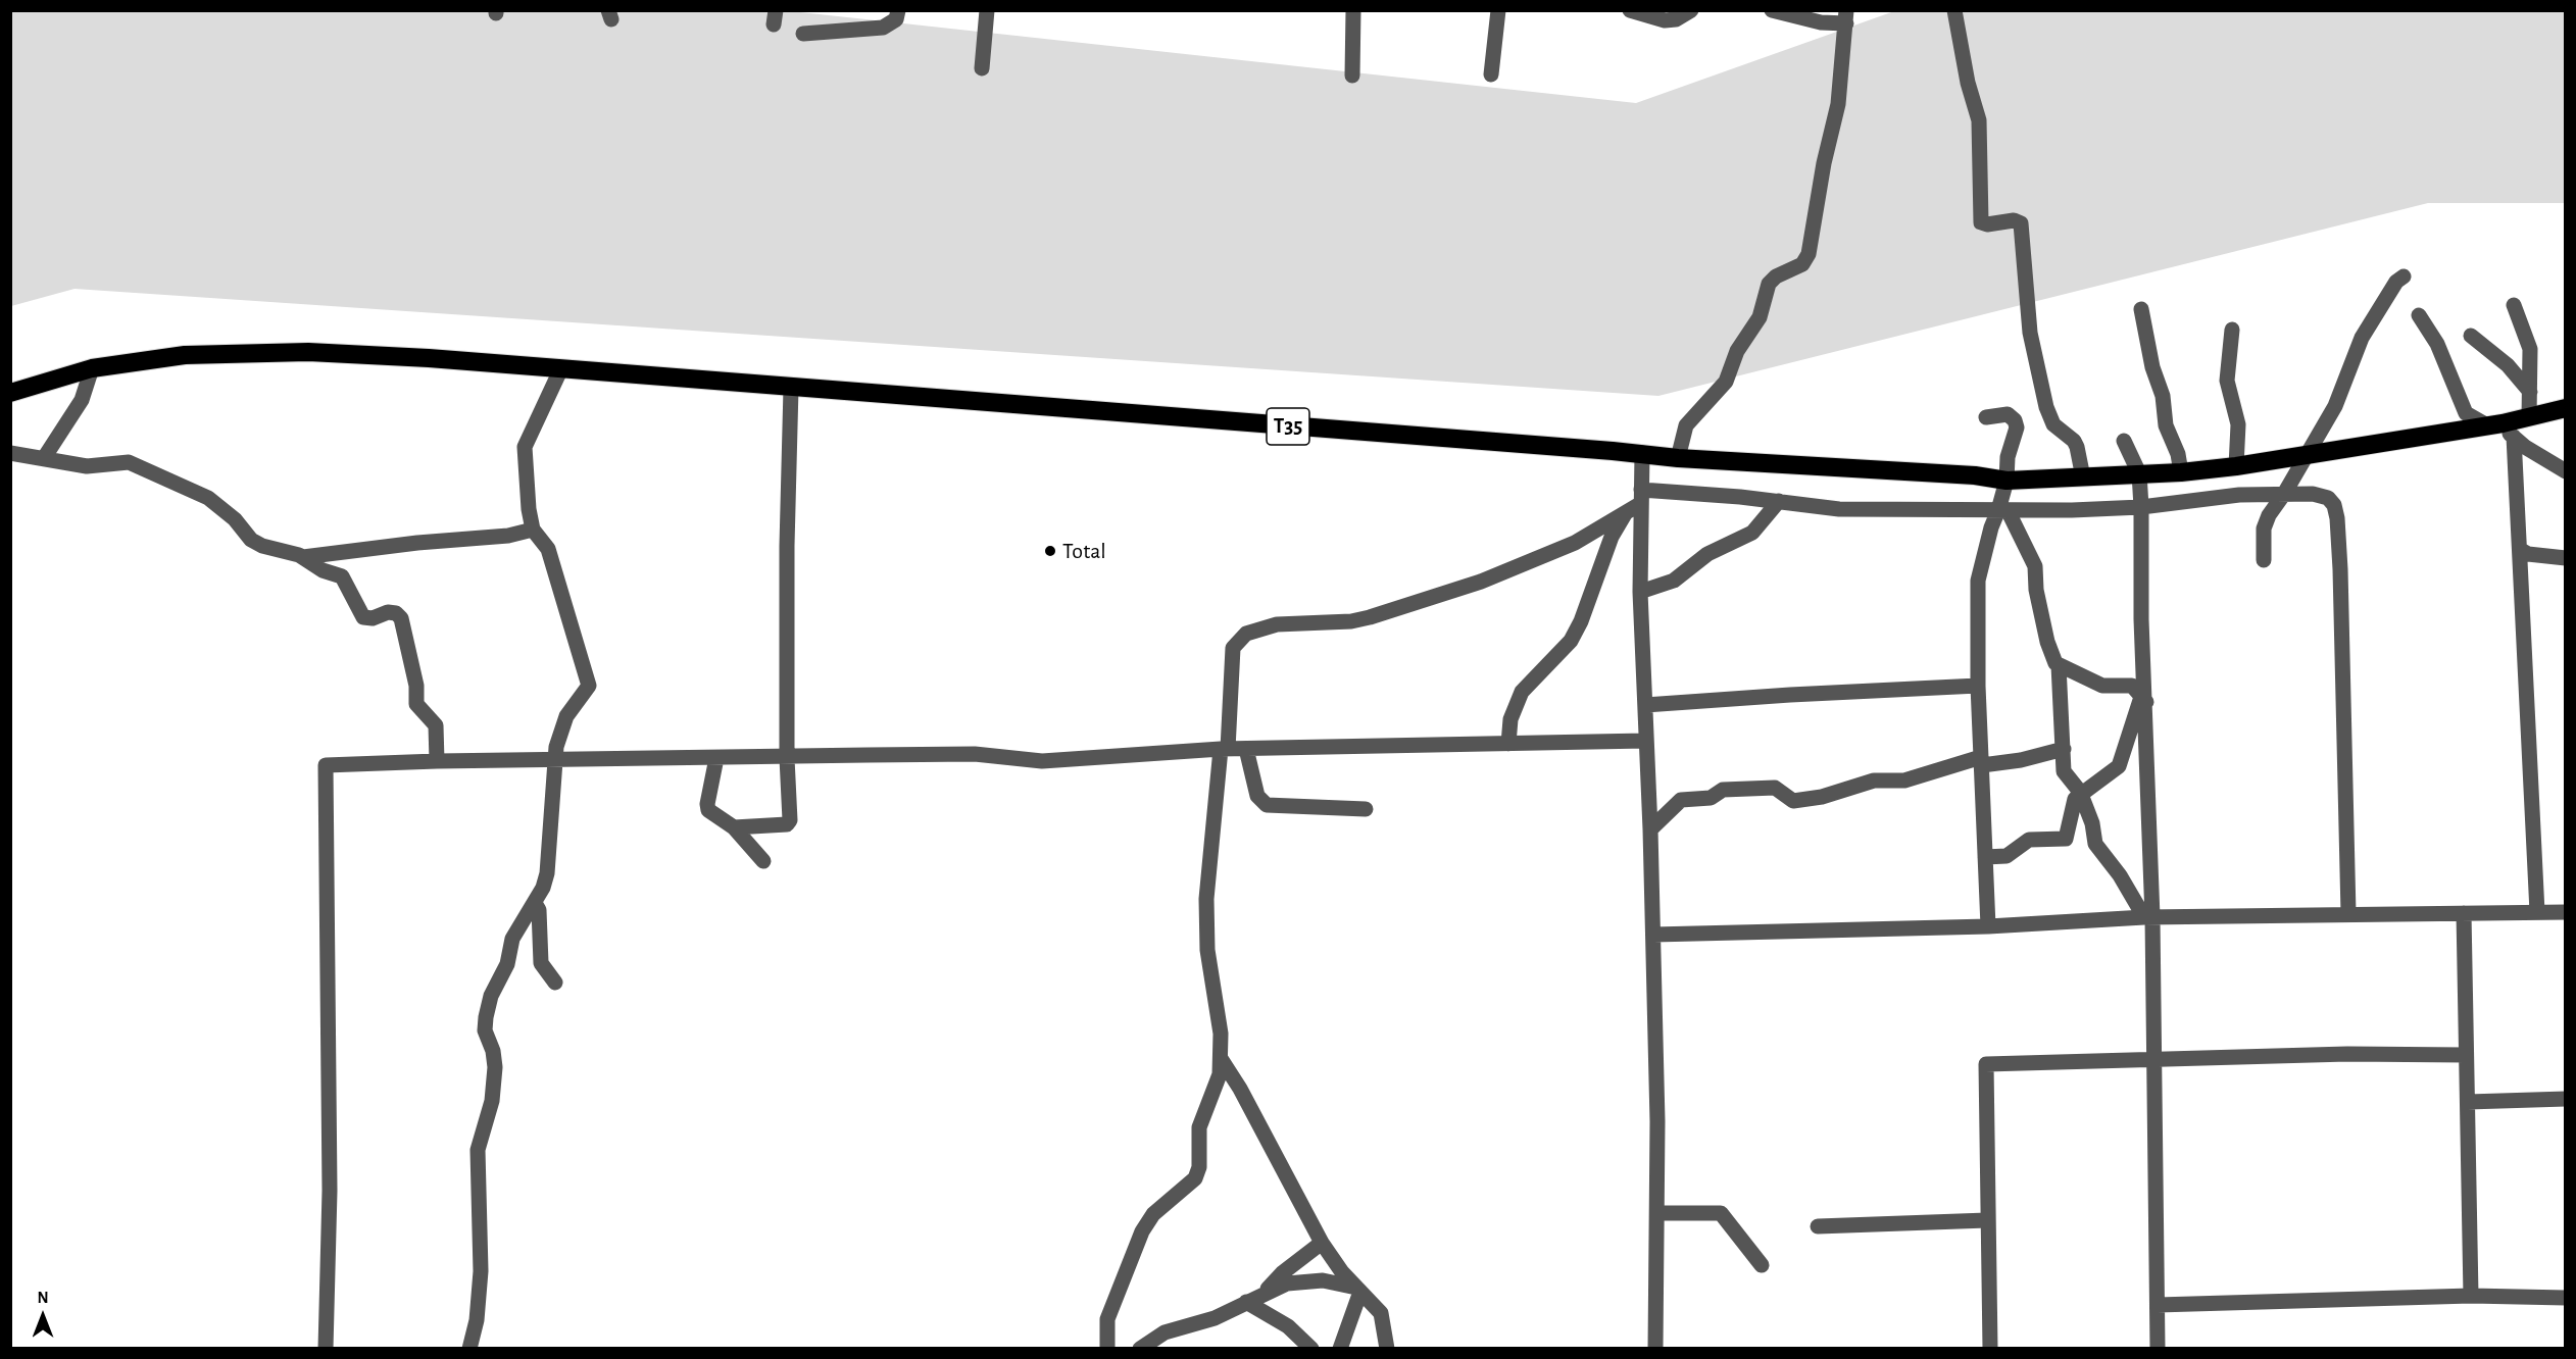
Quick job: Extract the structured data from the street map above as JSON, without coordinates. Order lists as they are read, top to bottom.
{
  "streets": {
    "highway": ["T35"]
  },
  "places": ["Total"],
  "north": "top"
}
